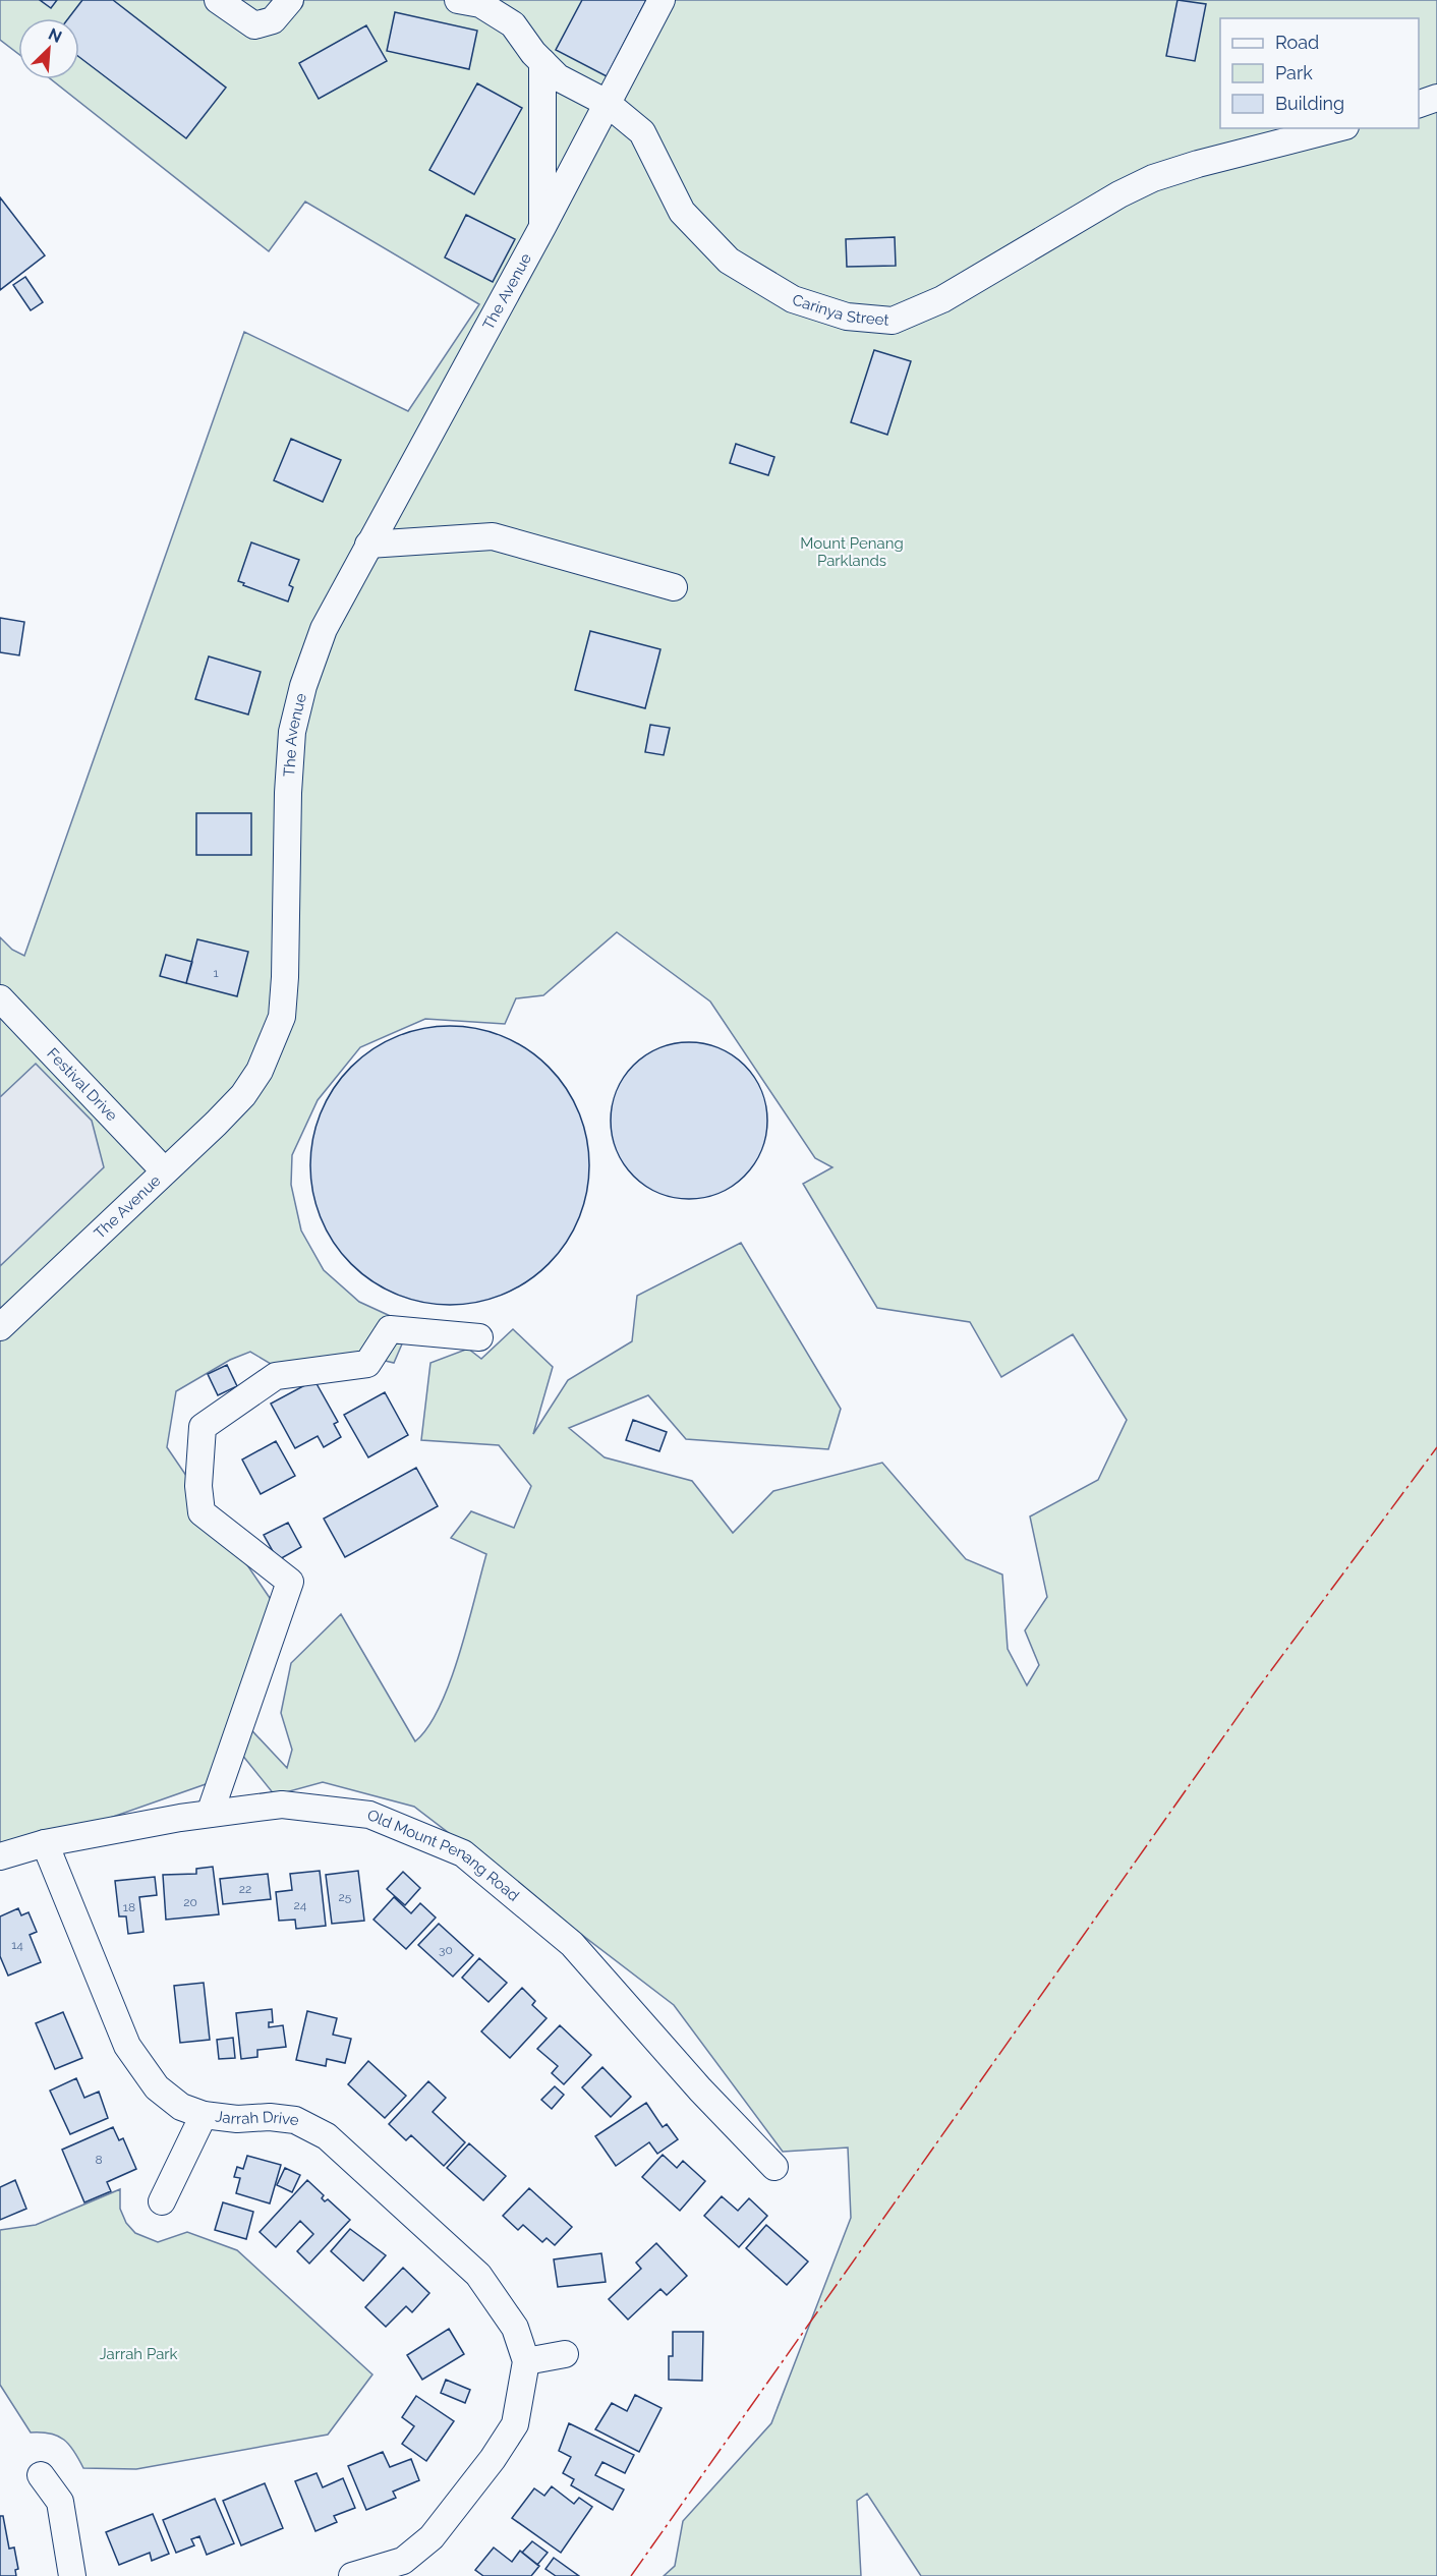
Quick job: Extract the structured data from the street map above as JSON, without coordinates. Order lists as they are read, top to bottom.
{
  "streets": {
    "street": [
      "The Avenue",
      "Carinya Street",
      "Festival Drive",
      "Old Mount Penang Road",
      "Jarrah Drive"
    ]
  },
  "crossings": [
    ["The Avenue", "Carinya Street"],
    ["The Avenue", "Festival Drive"],
    ["Old Mount Penang Road", "Jarrah Drive"]
  ],
  "parks": ["Mount Penang Parklands", "Jarrah Park"],
  "house_numbers": [
    "1",
    "22",
    "25",
    "20",
    "24",
    "18",
    "14",
    "30",
    "8"
  ],
  "legend": ["Road", "Park", "Building"],
  "north": "top right"
}
